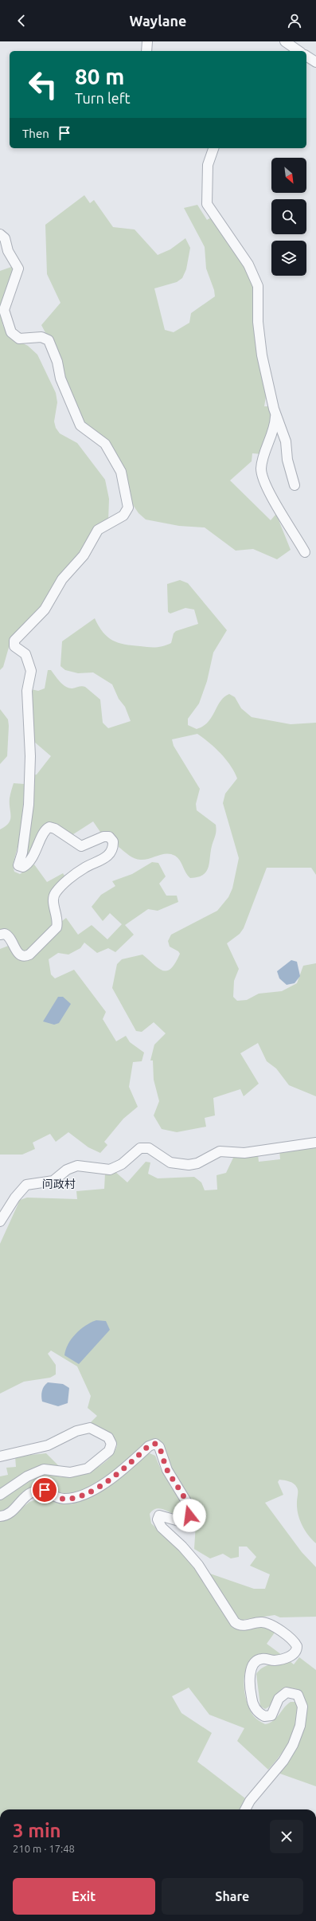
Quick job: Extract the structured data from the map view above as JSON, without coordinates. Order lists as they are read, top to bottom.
{
  "districts": ["问政村"],
  "north": "bottom right",
  "page": {
    "header": "Waylane",
    "turn": ["80 m", "Turn left"],
    "then": "Then",
    "heading": ["3 min", "210 m · 17:48"],
    "buttons": ["Exit", "Share"]
  }
}
